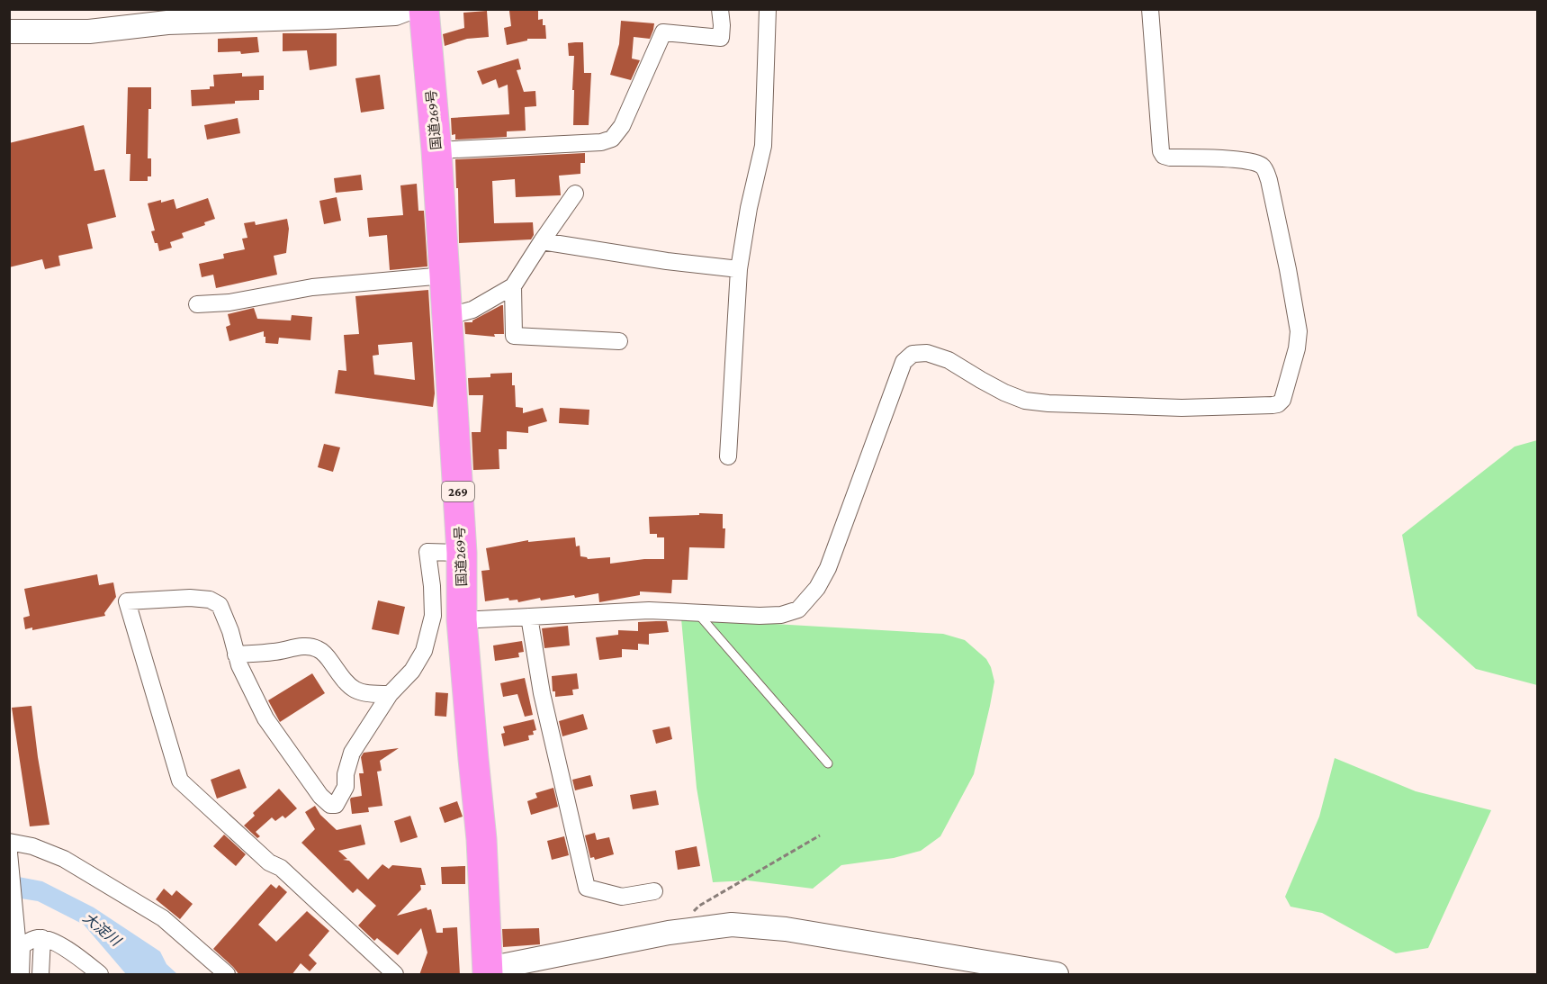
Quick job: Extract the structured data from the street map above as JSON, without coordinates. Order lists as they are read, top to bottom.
{
  "streets": {
    "highway": ["国道269号", "269"]
  },
  "water": ["大淀川"]
}
